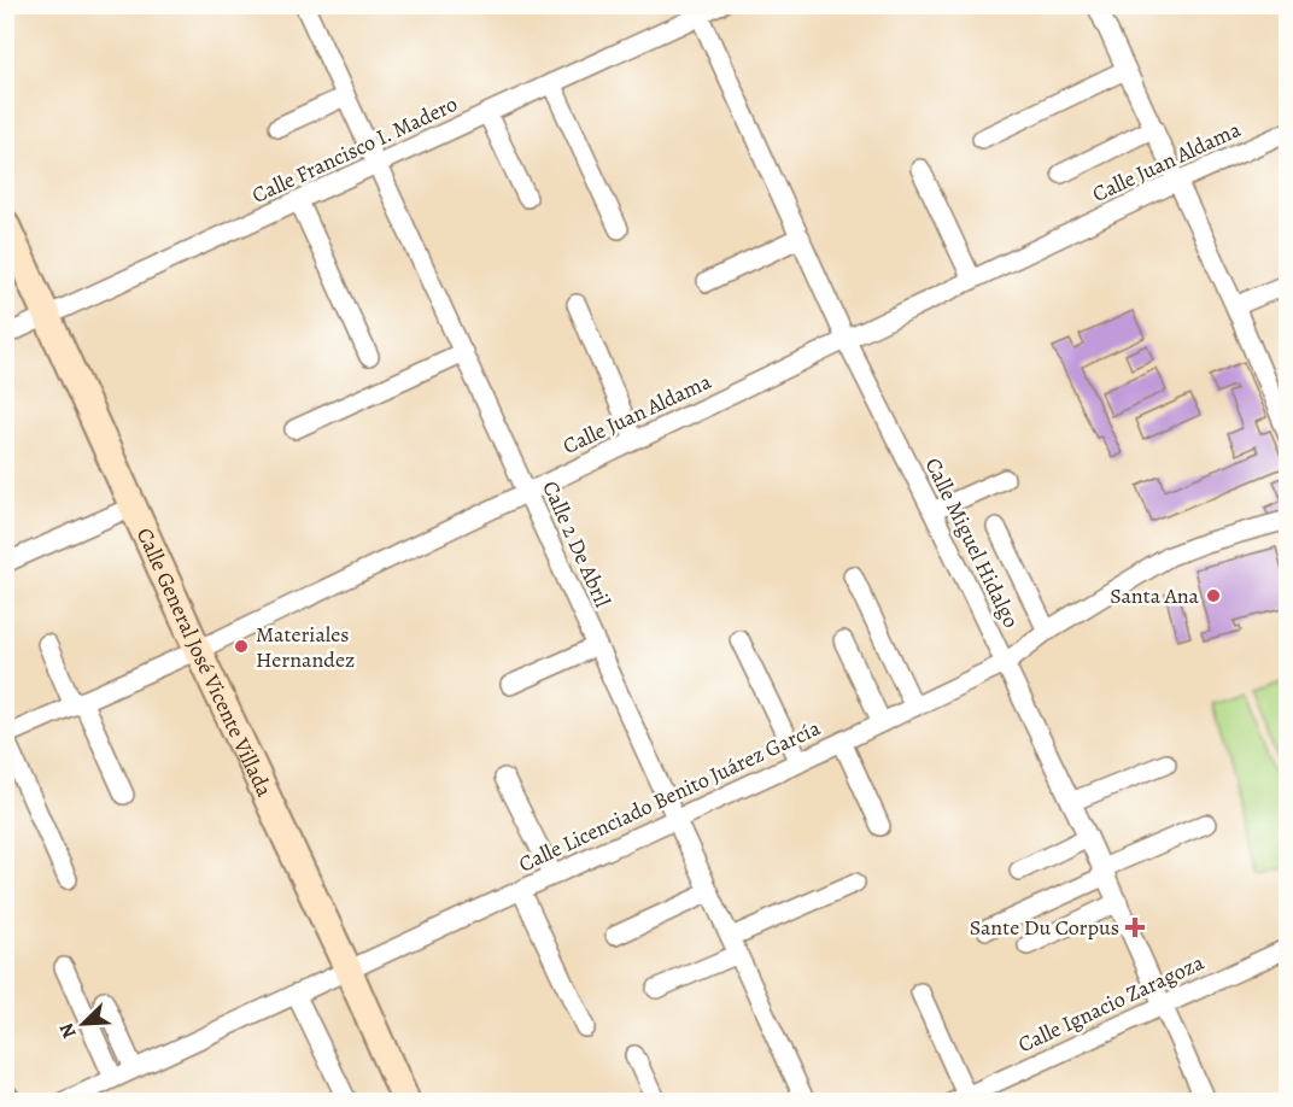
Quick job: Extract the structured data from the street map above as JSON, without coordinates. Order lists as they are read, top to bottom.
{
  "streets": {
    "main road": ["Calle General José Vicente Villada"],
    "street": [
      "Calle Francisco I. Madero",
      "Calle Juan Aldama",
      "Calle Miguel Hidalgo",
      "Calle 2 De Abril",
      "Calle Licenciado Benito Juárez García",
      "Calle Ignacio Zaragoza"
    ]
  },
  "crossings": [
    ["Calle Francisco I. Madero", "Calle Miguel Hidalgo"],
    ["Calle Francisco I. Madero", "Calle 2 De Abril"],
    ["Calle Francisco I. Madero", "Calle General José Vicente Villada"],
    ["Calle Juan Aldama", "Calle Miguel Hidalgo"],
    ["Calle Juan Aldama", "Calle 2 De Abril"],
    ["Calle Juan Aldama", "Calle General José Vicente Villada"],
    ["Calle Miguel Hidalgo", "Calle Licenciado Benito Juárez García"],
    ["Calle Miguel Hidalgo", "Calle Ignacio Zaragoza"],
    ["Calle 2 De Abril", "Calle Licenciado Benito Juárez García"],
    ["Calle General José Vicente Villada", "Calle Licenciado Benito Juárez García"]
  ],
  "places": {
    "other": ["Santa Ana", "Materiales Hernandez"],
    "health": ["Sante Du Corpus"]
  },
  "north": "bottom left"
}
